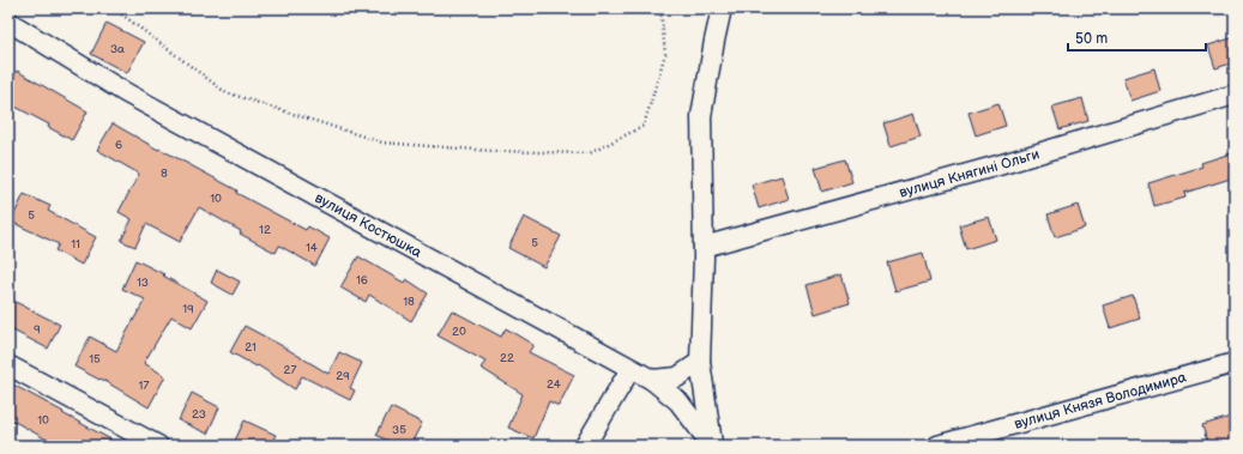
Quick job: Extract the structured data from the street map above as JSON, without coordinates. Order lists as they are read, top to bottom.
{
  "streets": {
    "street": ["вулиця Княгині Ольги", "вулиця Костюшка", "вулиця Князя Володимира"]
  },
  "house_numbers": [
    "3а",
    "6",
    "8",
    "10",
    "5",
    "12",
    "5",
    "11",
    "14",
    "16",
    "13",
    "18",
    "19",
    "9",
    "20",
    "21",
    "22",
    "15",
    "27",
    "29",
    "24",
    "17",
    "23",
    "10",
    "35"
  ],
  "scale_bar": "50 m"
}
